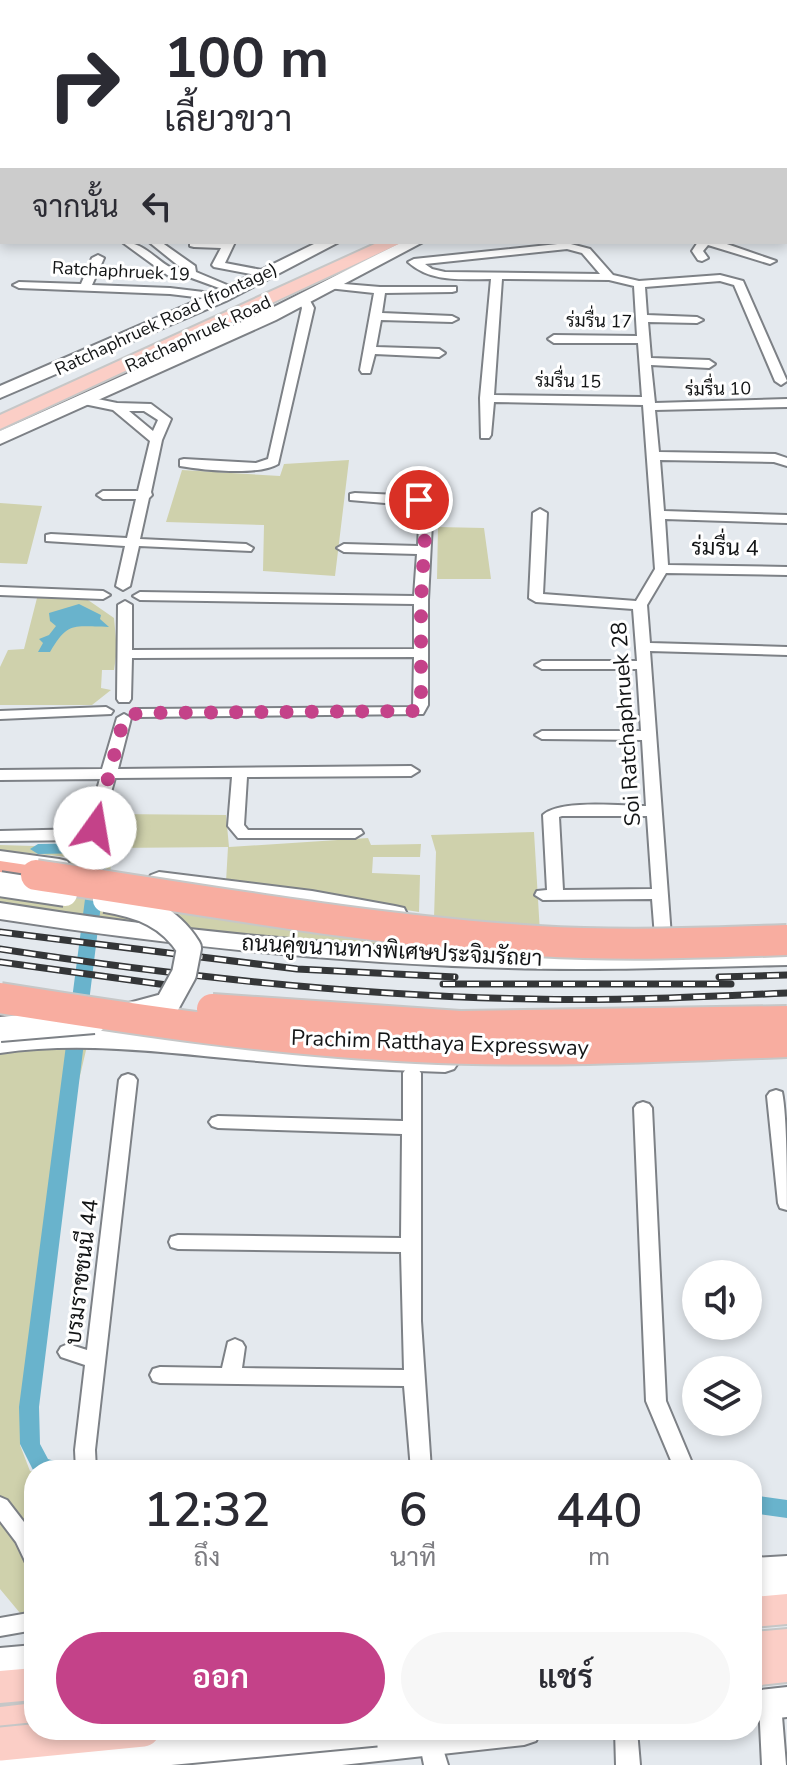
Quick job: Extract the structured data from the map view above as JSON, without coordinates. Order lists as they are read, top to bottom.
{
  "streets": {
    "highway": ["Prachim Ratthaya Expressway"],
    "main road": ["Ratchaphruek Road (frontage)", "Ratchaphruek Road", "ถนนคู่ขนานทางพิเศษประจิมรัถยา"],
    "street": [
      "Ratchaphruek 19",
      "ร่มรื่น 17",
      "ร่มรื่น 15",
      "ร่มรื่น 10",
      "ร่มรื่น 4",
      "Soi Ratchaphruek 28",
      "บรมราชชนนี 44"
    ]
  },
  "crossings": [
    ["Ratchaphruek 19", "Ratchaphruek Road (frontage)"],
    ["ร่มรื่น 15", "ร่มรื่น 10"],
    ["ร่มรื่น 4", "Soi Ratchaphruek 28"],
    ["Soi Ratchaphruek 28", "ถนนคู่ขนานทางพิเศษประจิมรัถยา"]
  ],
  "page": {
    "turn": ["100 m", "เลี้ยวขวา"],
    "then": "จากนั้น",
    "eta": [
      "12:32",
      "ถึง",
      "6",
      "นาที",
      "440",
      "m"
    ],
    "buttons": ["ออก", "แชร์"]
  }
}
